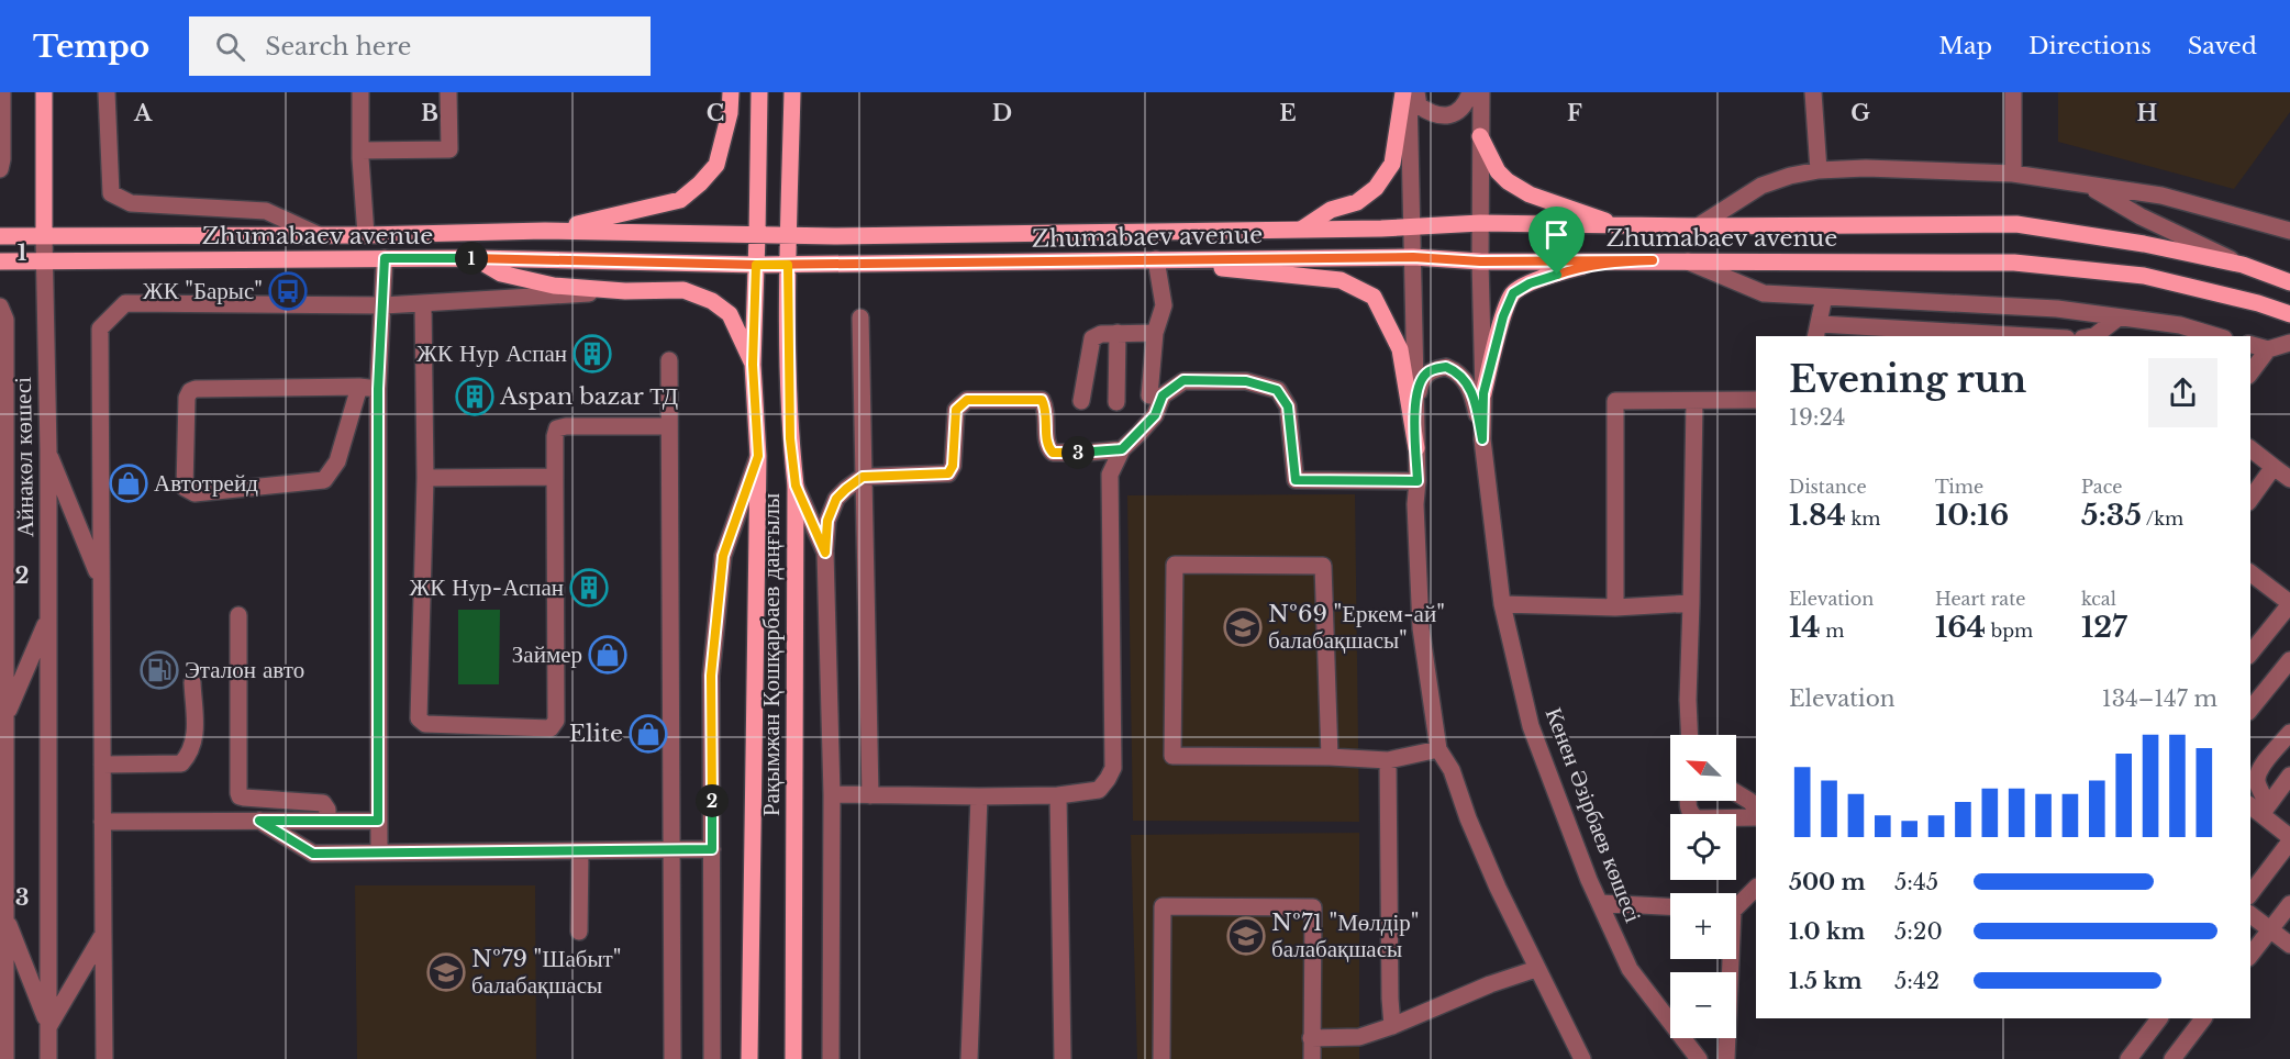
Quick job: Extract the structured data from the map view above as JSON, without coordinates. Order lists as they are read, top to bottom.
{
  "streets": {
    "main road": ["Zhumabaev avenue", "Айнакөл көшесі", "Рақымжан Қошқарбаев даңғылы"],
    "street": ["Кенен Әзірбаев көшесі"]
  },
  "crossings": [
    ["Zhumabaev avenue", "Айнакөл көшесі"],
    ["Zhumabaev avenue", "Рақымжан Қошқарбаев даңғылы"],
    ["Zhumabaev avenue", "Кенен Әзірбаев көшесі"]
  ],
  "places": {
    "bus stop": ["ЖК \"Барыс\""],
    "building": ["ЖК Нур Аспан", "Aspan bazar ТД", "ЖК Нур-Аспан"],
    "shop": ["Автотрейд", "Займер", "Elite"],
    "school or university": ["№69 \"Еркем-ай\" балабақшасы\"", "№71 \"Мөлдір\" балабақшасы", "№79 \"Шабыт\" балабақшасы"],
    "fuel station": ["Эталон авто"]
  },
  "north": "top left",
  "page": {
    "header": "Tempo",
    "search": "Search here",
    "nav": ["Map", "Directions", "Saved"],
    "pins": ["1", "3", "2"],
    "heading": ["Evening run", "19:24"],
    "stats": [
      ["Distance", "1.84 km"],
      ["Time", "10:16"],
      ["Pace", "5:35 /km"],
      ["Elevation", "14 m"],
      ["Heart rate", "164 bpm"],
      ["kcal", "127"]
    ],
    "chart": ["Elevation", "134–147 m"],
    "map_buttons": ["+", "−"],
    "list": [
      {
        "name": "500 m",
        "note": "5:45"
      },
      {
        "name": "1.0 km",
        "note": "5:20"
      },
      {
        "name": "1.5 km",
        "note": "5:42"
      }
    ]
  },
  "grid": {
    "columns": [
      "A",
      "B",
      "C",
      "D",
      "E",
      "F",
      "G",
      "H"
    ],
    "rows": ["1", "2", "3"]
  }
}
